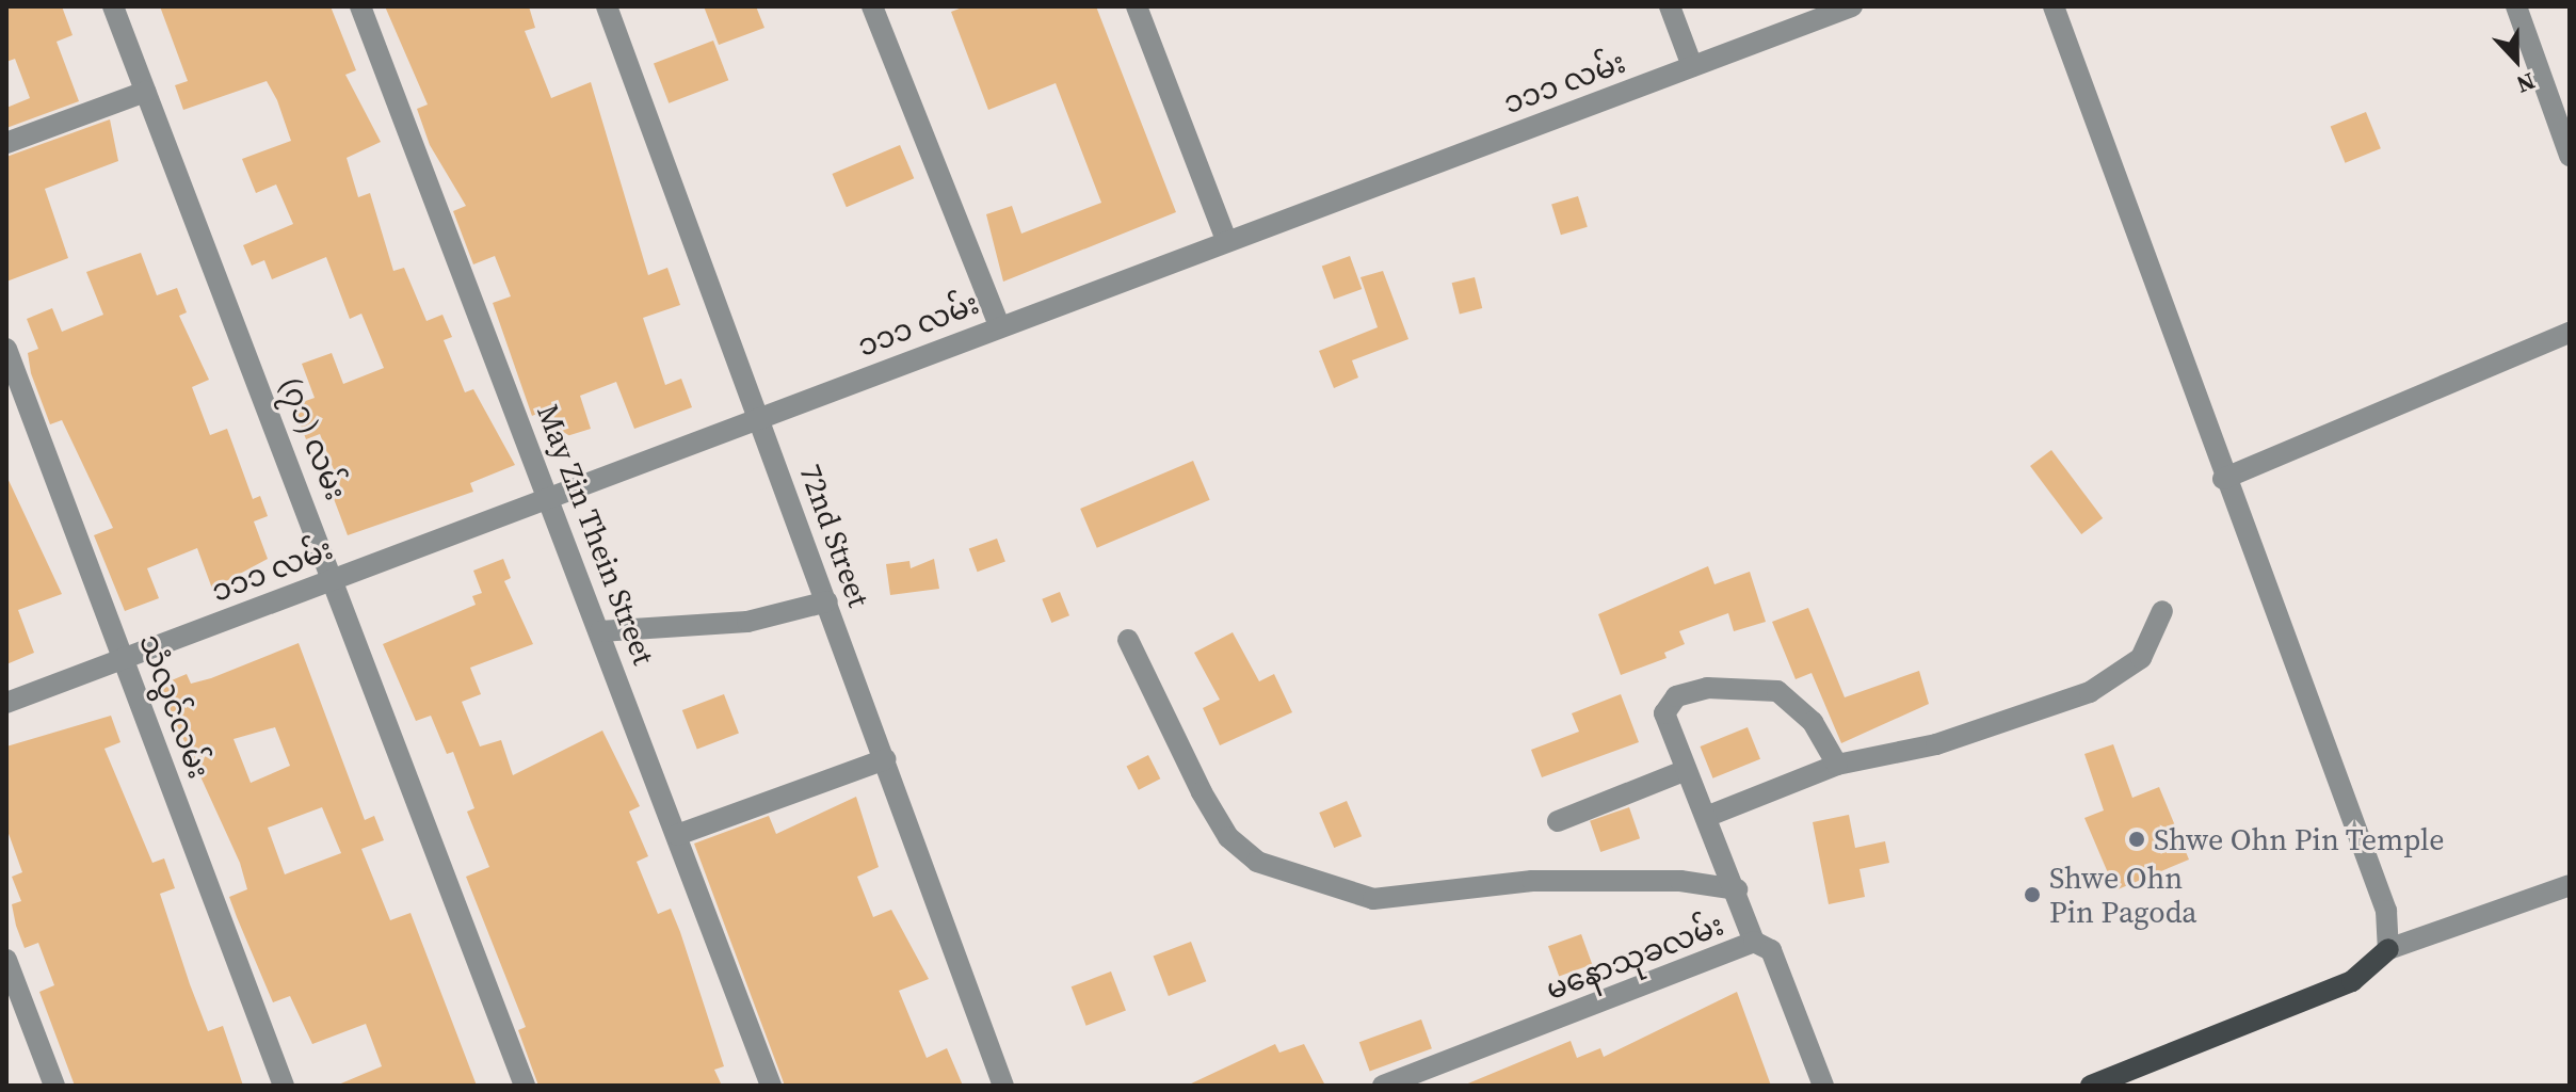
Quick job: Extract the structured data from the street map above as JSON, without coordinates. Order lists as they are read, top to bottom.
{
  "streets": {
    "street": [
      "၁၁၁ လမ်း",
      "(၇၁) လမ်း",
      "May Zin Thein Street",
      "72nd Street",
      "သံလွင်လမ်း",
      "မနောသုခလမ်း"
    ]
  },
  "crossings": [
    ["၁၁၁ လမ်း", "(၇၁) လမ်း"],
    ["၁၁၁ လမ်း", "May Zin Thein Street"],
    ["၁၁၁ လမ်း", "72nd Street"],
    ["၁၁၁ လမ်း", "သံလွင်လမ်း"]
  ],
  "places": ["Shwe Ohn Pin Temple", "Shwe Ohn Pin Pagoda"],
  "north": "bottom"
}
